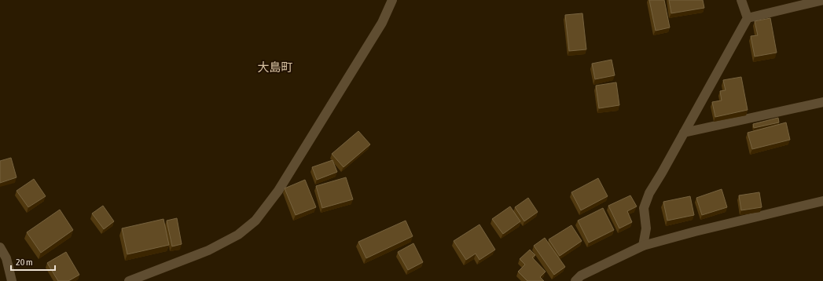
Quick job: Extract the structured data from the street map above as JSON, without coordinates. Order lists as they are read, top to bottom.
{
  "districts": ["大島町"],
  "scale_bar": "20 m"
}
